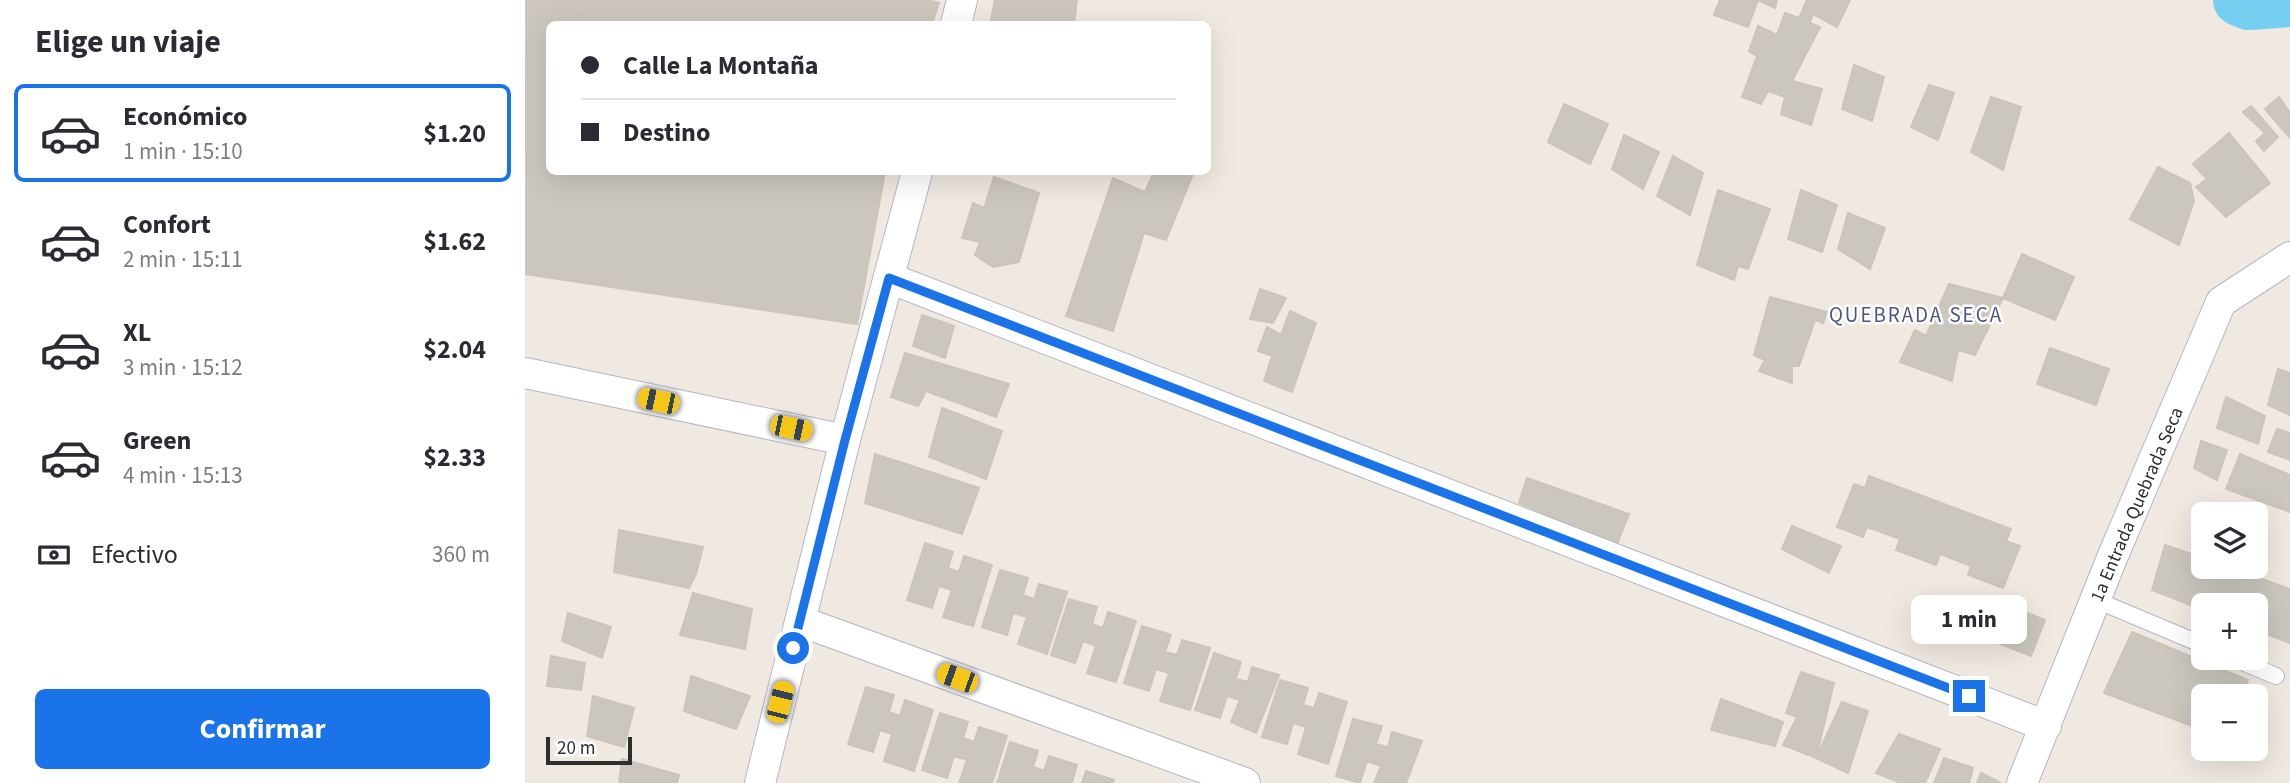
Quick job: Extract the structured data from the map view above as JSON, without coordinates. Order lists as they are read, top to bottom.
{
  "streets": {
    "street": ["1a Entrada Quebrada Seca"]
  },
  "districts": ["QUEBRADA SECA"],
  "scale_bar": "20 m",
  "page": {
    "heading": "Elige un viaje",
    "banner": ["Calle La Montaña", "Destino"],
    "list": [
      {
        "name": "Económico",
        "note": "1 min · 15:10",
        "value": "$1.20"
      },
      {
        "name": "Confort",
        "note": "2 min · 15:11",
        "value": "$1.62"
      },
      {
        "name": "XL",
        "note": "3 min · 15:12",
        "value": "$2.04"
      },
      {
        "name": "Green",
        "note": "4 min · 15:13",
        "value": "$2.33"
      }
    ],
    "map_buttons": ["+", "−"],
    "pay": ["Efectivo", "360 m"],
    "bubble": "1 min",
    "buttons": "Confirmar",
    "scale": "20 m"
  }
}
